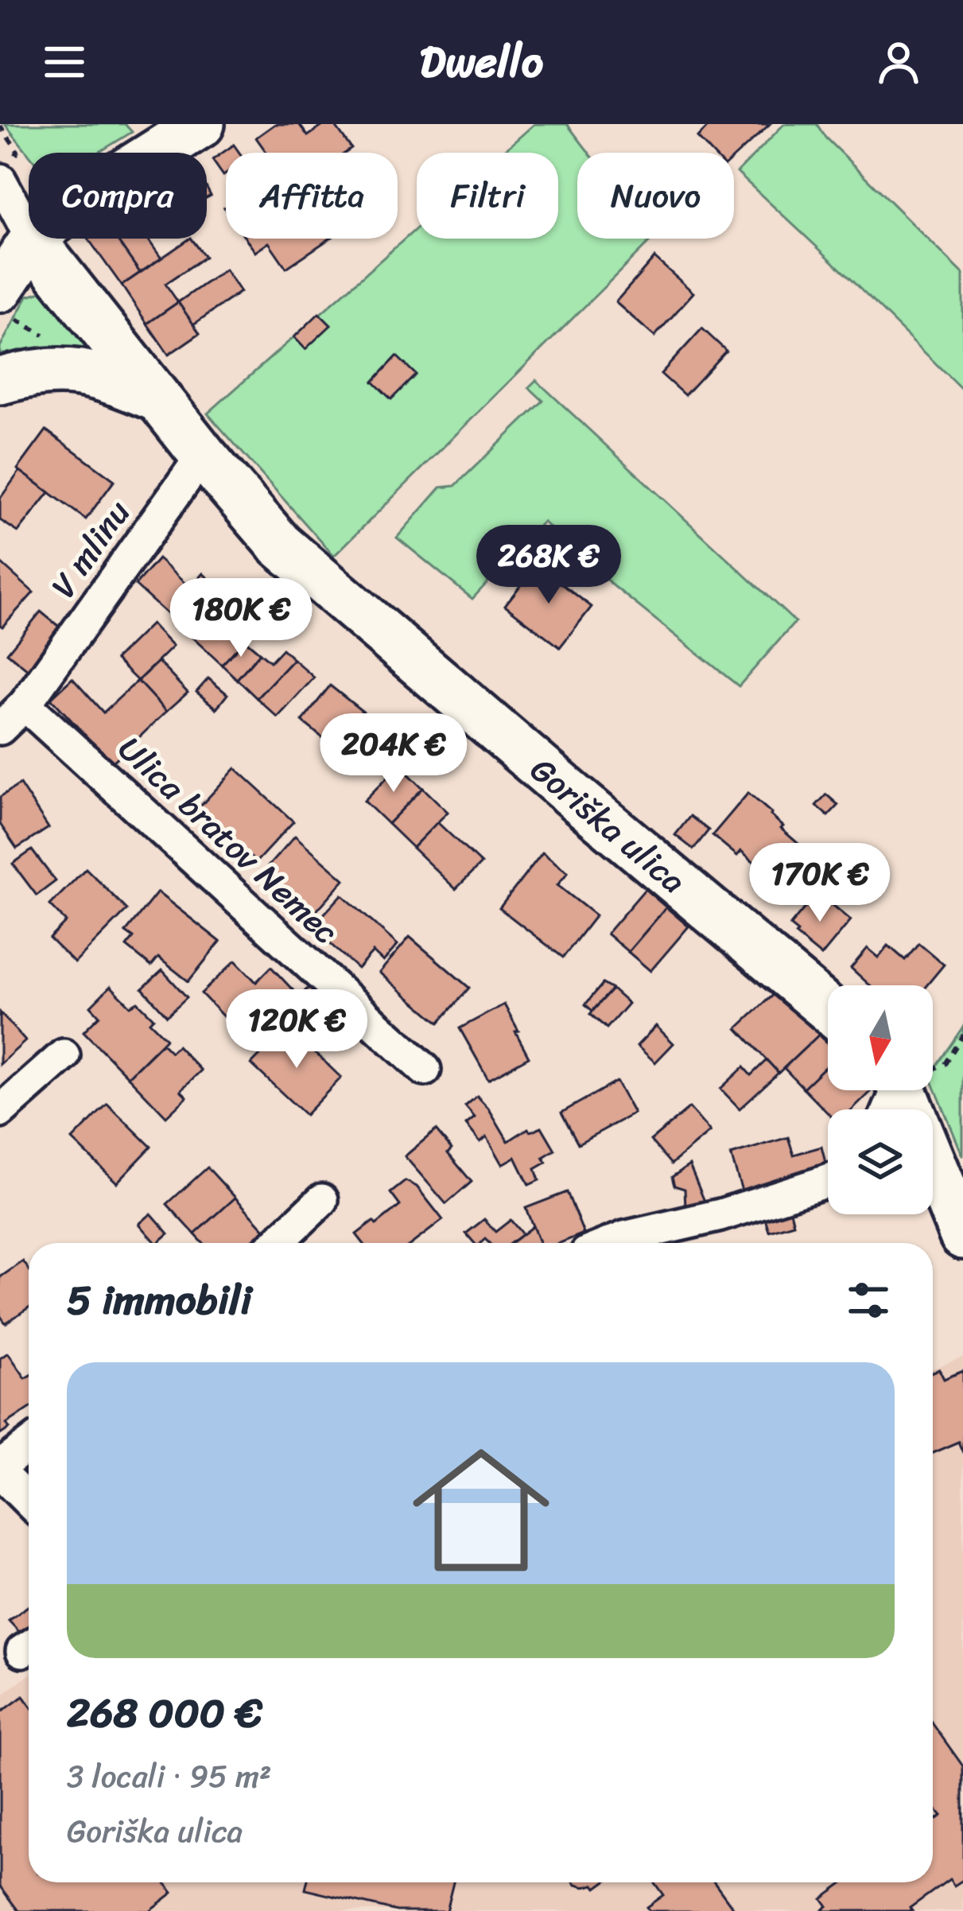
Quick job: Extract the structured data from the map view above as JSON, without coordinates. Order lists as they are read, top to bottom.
{
  "streets": {
    "street": ["V mlinu", "Goriška ulica", "Ulica bratov Nemec"]
  },
  "crossings": [
    ["V mlinu", "Goriška ulica"],
    ["V mlinu", "Ulica bratov Nemec"]
  ],
  "north": "bottom",
  "page": {
    "header": "Dwello",
    "chip": [
      "Compra",
      "Affitta",
      "Filtri",
      "Nuovo"
    ],
    "price": [
      "268K €",
      "180K €",
      "204K €",
      "170K €",
      "120K €"
    ],
    "heading": "5 immobili",
    "list": [
      {
        "name": "268 000 €",
        "note": "3 locali · 95 m² · Goriška ulica"
      }
    ]
  }
}
